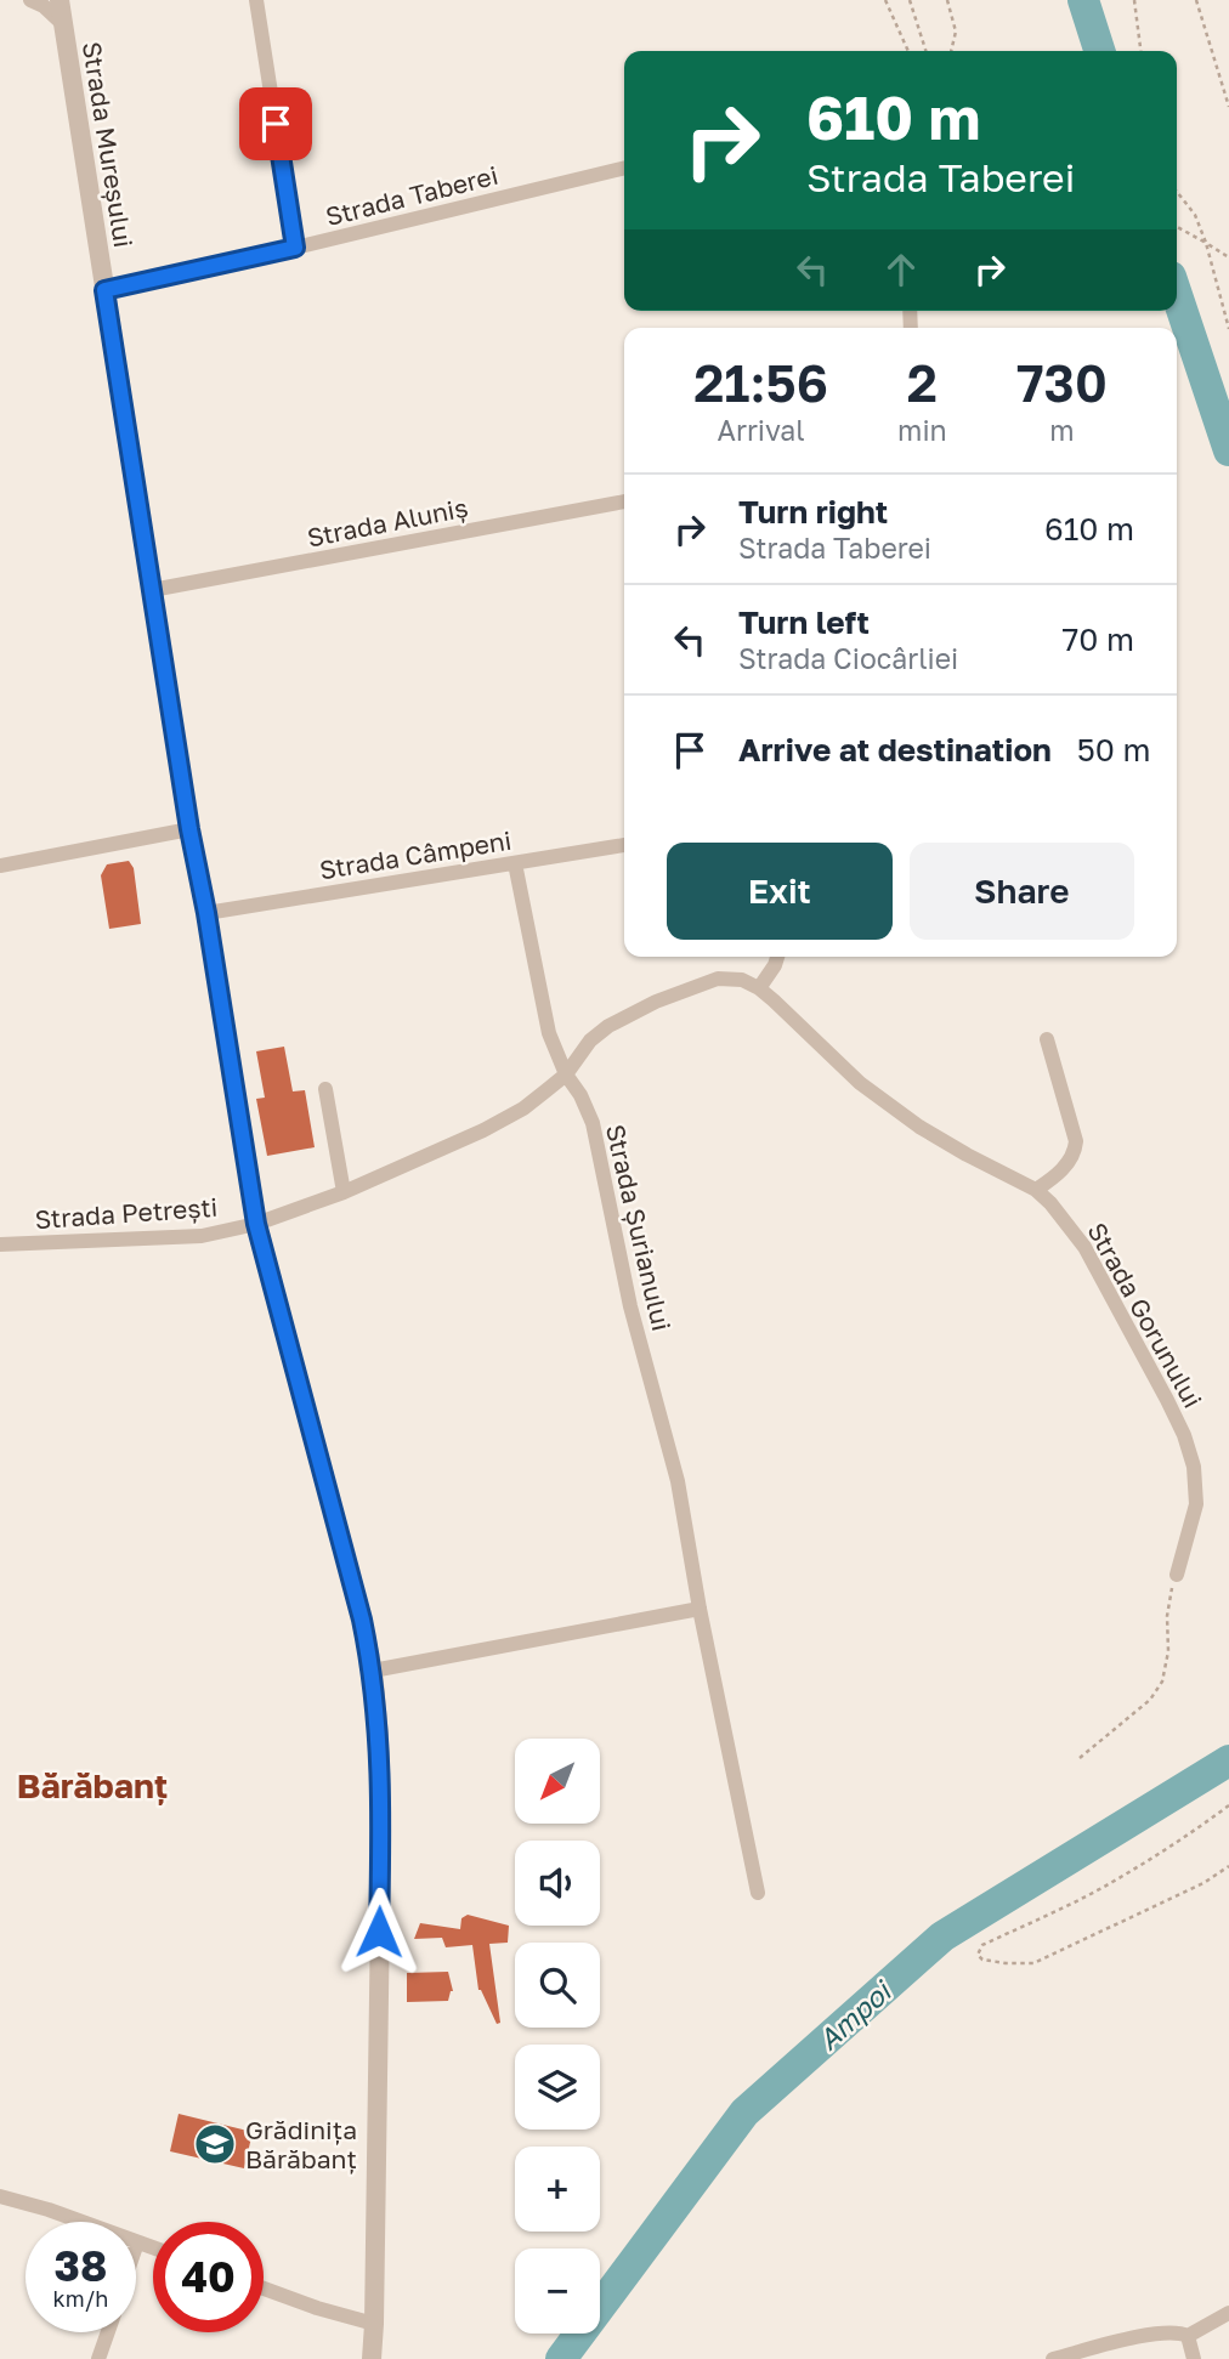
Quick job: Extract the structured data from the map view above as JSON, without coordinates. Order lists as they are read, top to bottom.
{
  "streets": {
    "street": [
      "Strada Mureșului",
      "Strada Taberei",
      "Strada Aluniș",
      "Strada Câmpeni",
      "Strada Petrești",
      "Strada Șurianului",
      "Strada Gorunului"
    ]
  },
  "crossings": [
    ["Strada Mureșului", "Strada Taberei"],
    ["Strada Mureșului", "Strada Aluniș"],
    ["Strada Mureșului", "Strada Câmpeni"],
    ["Strada Mureșului", "Strada Petrești"],
    ["Strada Mureșului", "Strada Gorunului"],
    ["Strada Câmpeni", "Strada Șurianului"],
    ["Strada Petrești", "Strada Gorunului"],
    ["Strada Șurianului", "Strada Gorunului"]
  ],
  "districts": ["Bărăbanț"],
  "water": ["Ampoi"],
  "places": {
    "school or university": ["Grădinița Bărăbanț"]
  },
  "north": "bottom left",
  "page": {
    "turn": ["610 m", "Strada Taberei"],
    "eta": [
      "21:56",
      "Arrival",
      "2",
      "min",
      "730",
      "m"
    ],
    "list": [
      {
        "name": "Turn right",
        "note": "Strada Taberei",
        "value": "610 m"
      },
      {
        "name": "Turn left",
        "note": "Strada Ciocârliei",
        "value": "70 m"
      },
      {
        "name": "Arrive at destination",
        "value": "50 m"
      }
    ],
    "buttons": ["Exit", "Share"],
    "map_buttons": ["+", "−"],
    "speed": "38 km/h",
    "limit": "40"
  }
}
